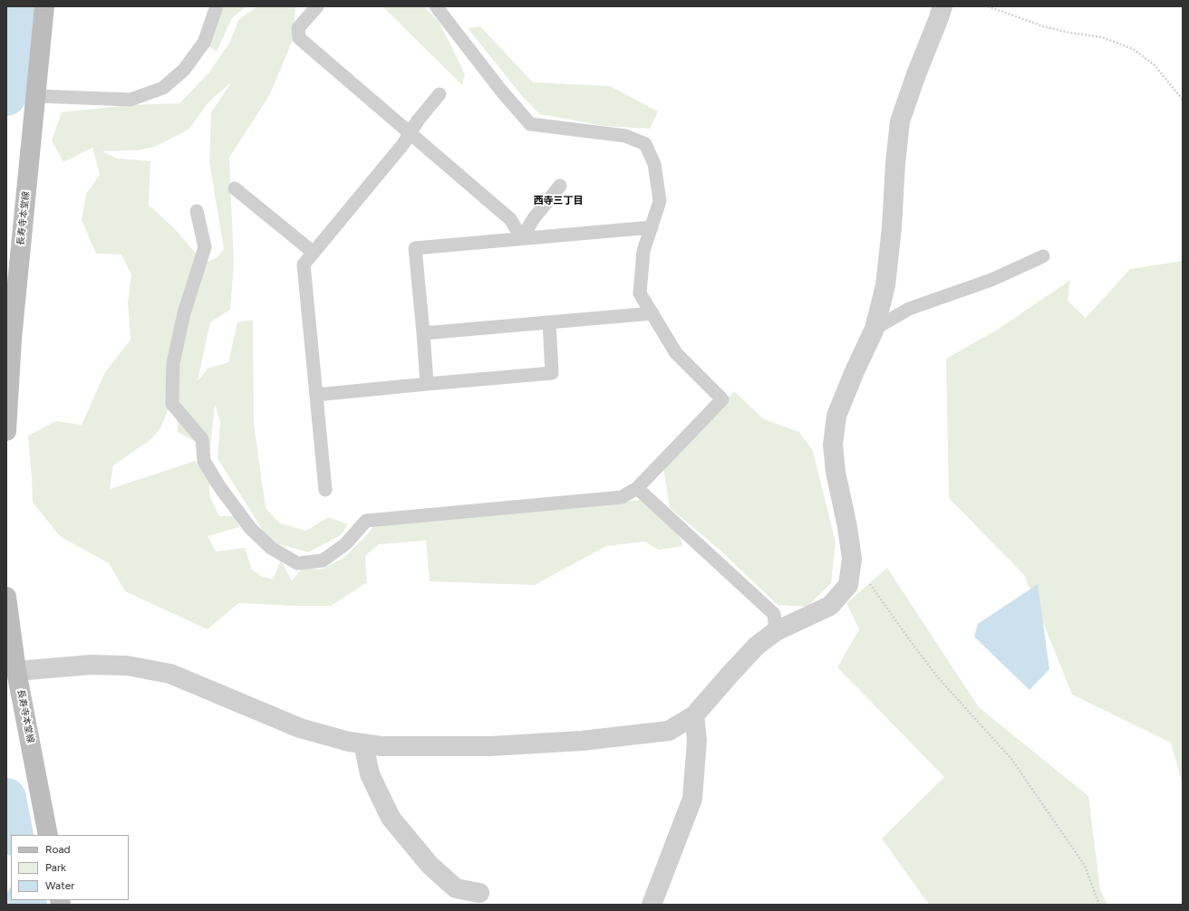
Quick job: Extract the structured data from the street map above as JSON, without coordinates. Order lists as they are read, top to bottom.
{
  "streets": {
    "main road": ["長寿寺本堂線"]
  },
  "districts": ["西寺三丁目"],
  "legend": ["Road", "Park", "Water"]
}
